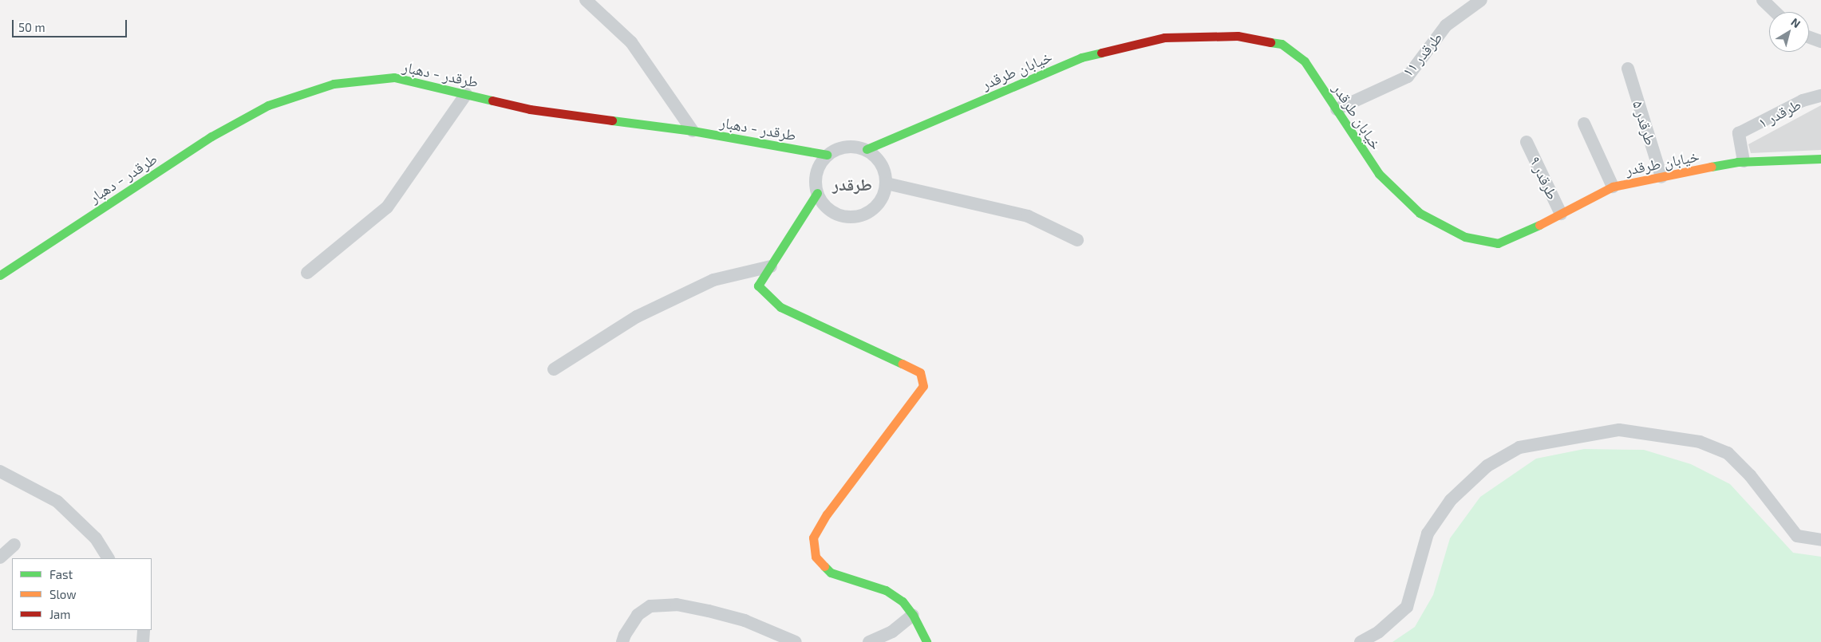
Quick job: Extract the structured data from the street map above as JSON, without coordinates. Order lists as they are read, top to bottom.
{
  "streets": {
    "street": [
      "طرقدر ۱۱",
      "خیابان طرقدر",
      "طرقدر - دهبار",
      "طرقدر ۱",
      "طرقدر ۵",
      "طرقدر ۹"
    ]
  },
  "crossings": [
    ["طرقدر ۱۱", "خیابان طرقدر"],
    ["خیابان طرقدر", "طرقدر - دهبار"],
    ["خیابان طرقدر", "طرقدر ۱"],
    ["خیابان طرقدر", "طرقدر ۵"],
    ["خیابان طرقدر", "طرقدر ۹"]
  ],
  "districts": ["طرقدر"],
  "legend": ["Fast", "Slow", "Jam"],
  "scale_bar": "50 m",
  "north": "top right"
}
